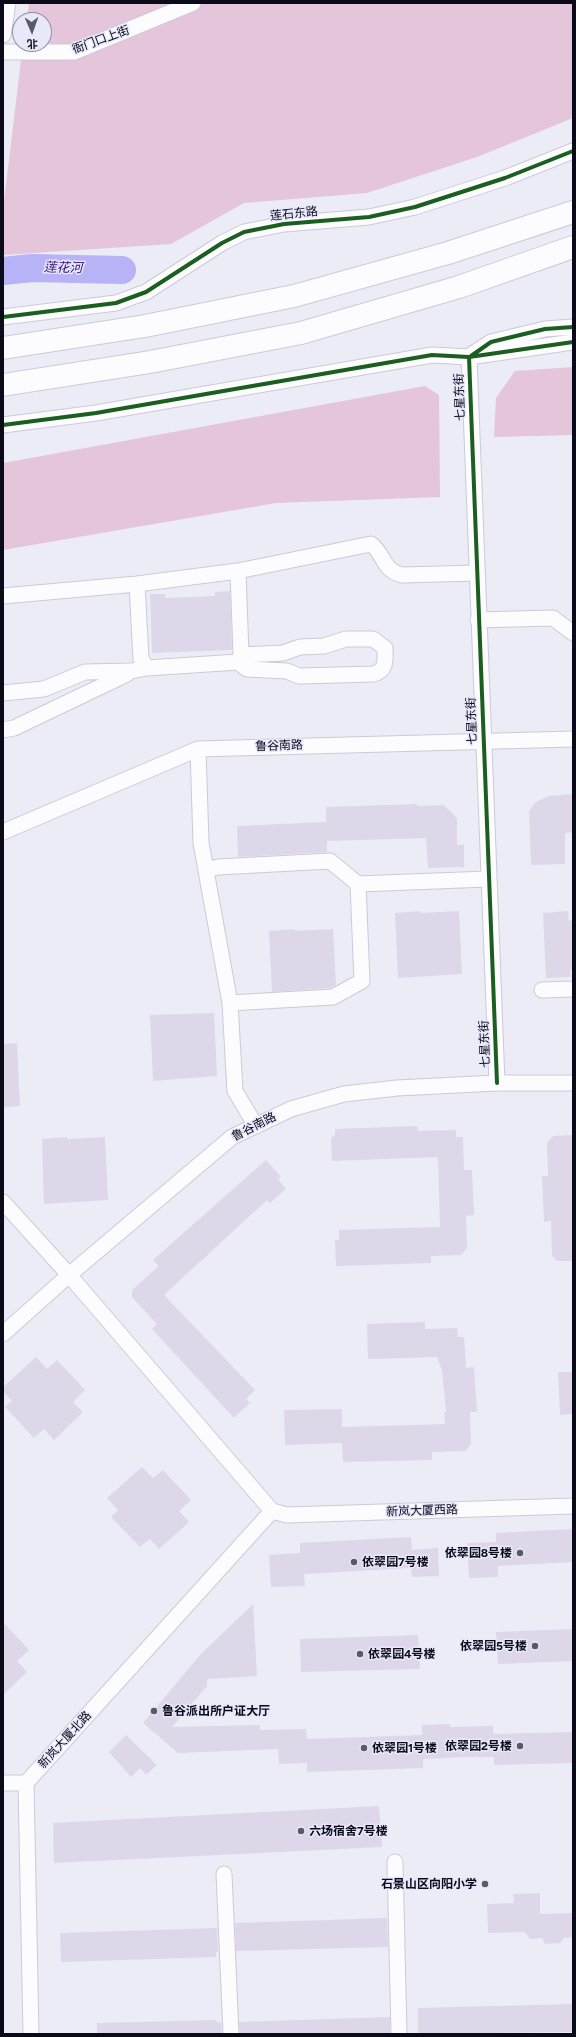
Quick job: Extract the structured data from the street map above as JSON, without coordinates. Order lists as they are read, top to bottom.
{
  "streets": {
    "street": [
      "衙门口上街",
      "莲石东路",
      "七星东街",
      "鲁谷南路",
      "新岚大厦西路",
      "新岚大厦北路"
    ]
  },
  "crossings": [
    ["七星东街", "鲁谷南路"],
    ["新岚大厦西路", "新岚大厦北路"]
  ],
  "water": ["莲花河"],
  "places": [
    "依翠园8号楼",
    "依翠园7号楼",
    "依翠园5号楼",
    "依翠园4号楼",
    "鲁谷派出所户证大厅",
    "依翠园2号楼",
    "依翠园1号楼",
    "六场宿舍7号楼",
    "石景山区向阳小学"
  ],
  "north": "bottom"
}
